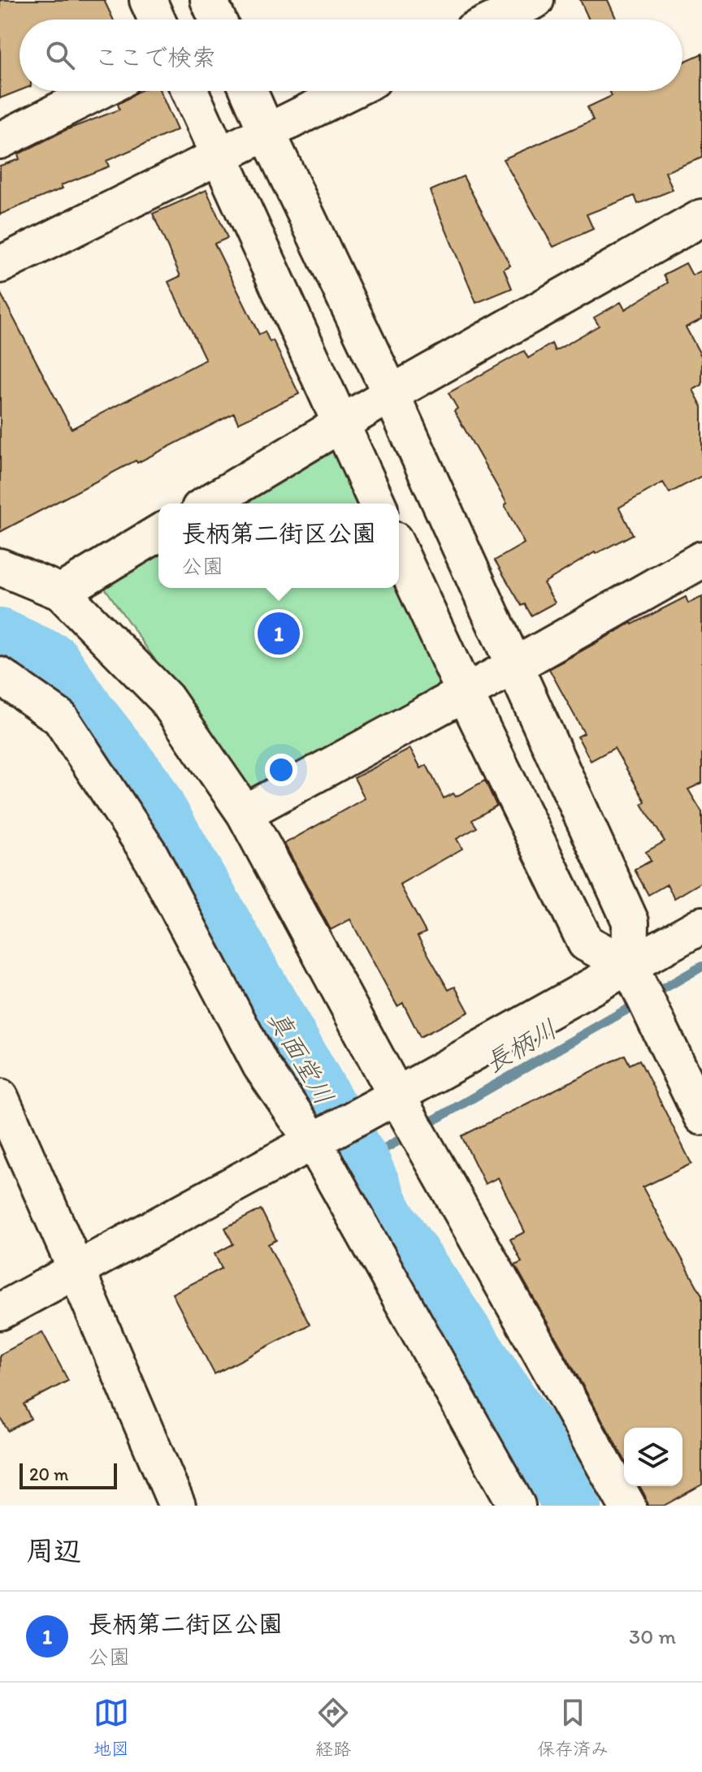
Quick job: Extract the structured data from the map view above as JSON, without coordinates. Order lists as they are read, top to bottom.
{
  "water": ["長柄川", "真面堂川"],
  "scale_bar": "20 m",
  "page": {
    "search": "ここで検索",
    "popup": ["長柄第二街区公園", "公園"],
    "pins": "1",
    "scale": "20 m",
    "heading": "周辺",
    "list": [
      {
        "mark": "1",
        "name": "長柄第二街区公園",
        "note": "公園",
        "value": "30 m"
      }
    ],
    "nav": ["地図", "経路", "保存済み"]
  }
}
